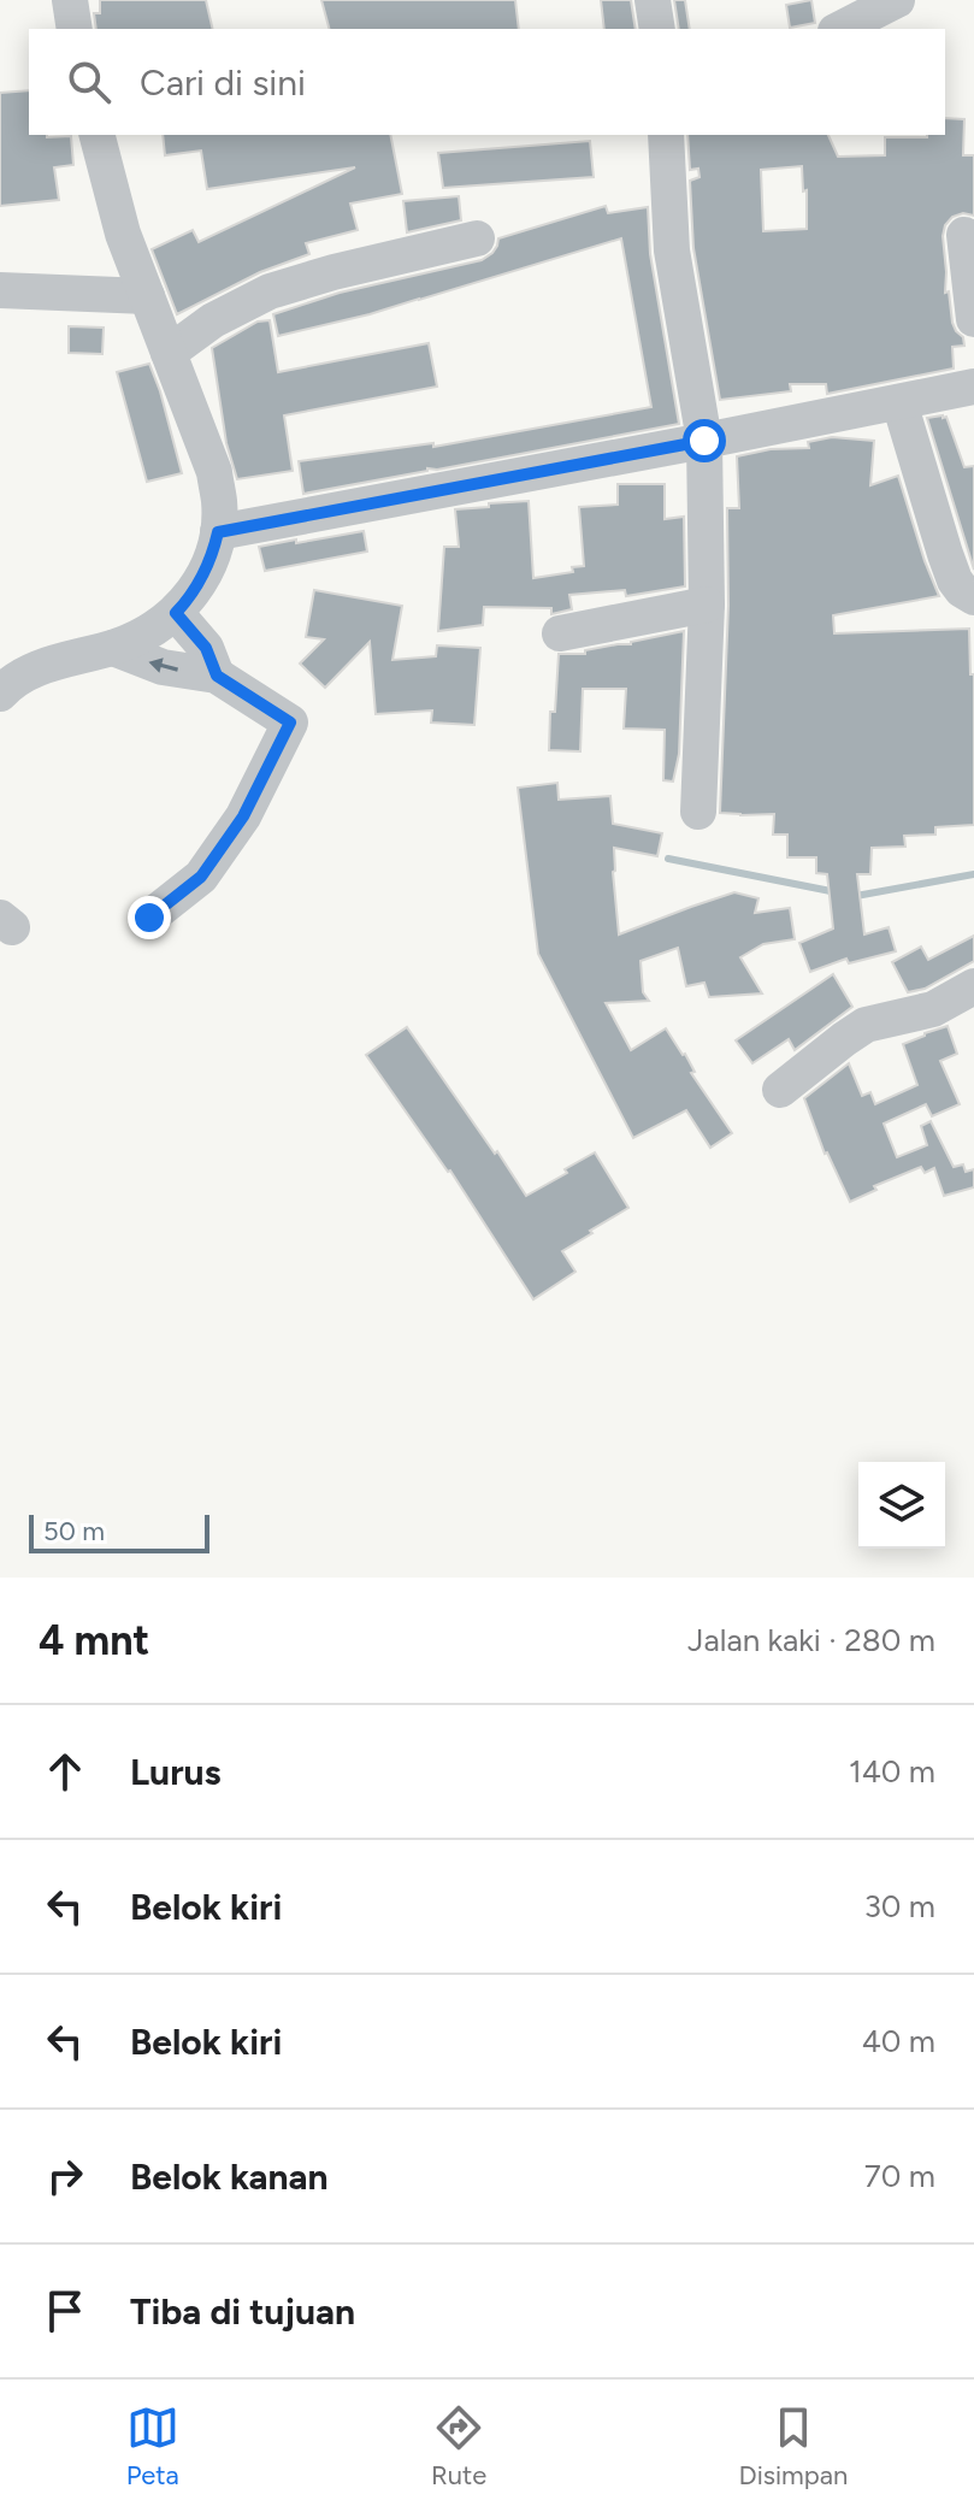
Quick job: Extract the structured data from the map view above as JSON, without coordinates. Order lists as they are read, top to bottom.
{
  "scale_bar": "50 m",
  "page": {
    "search": "Cari di sini",
    "scale": "50 m",
    "heading": ["4 mnt", "Jalan kaki · 280 m"],
    "list": [
      ["Lurus", "140 m"],
      ["Belok kiri", "30 m"],
      ["Belok kiri", "40 m"],
      ["Belok kanan", "70 m"],
      "Tiba di tujuan"
    ],
    "nav": ["Peta", "Rute", "Disimpan"]
  }
}
